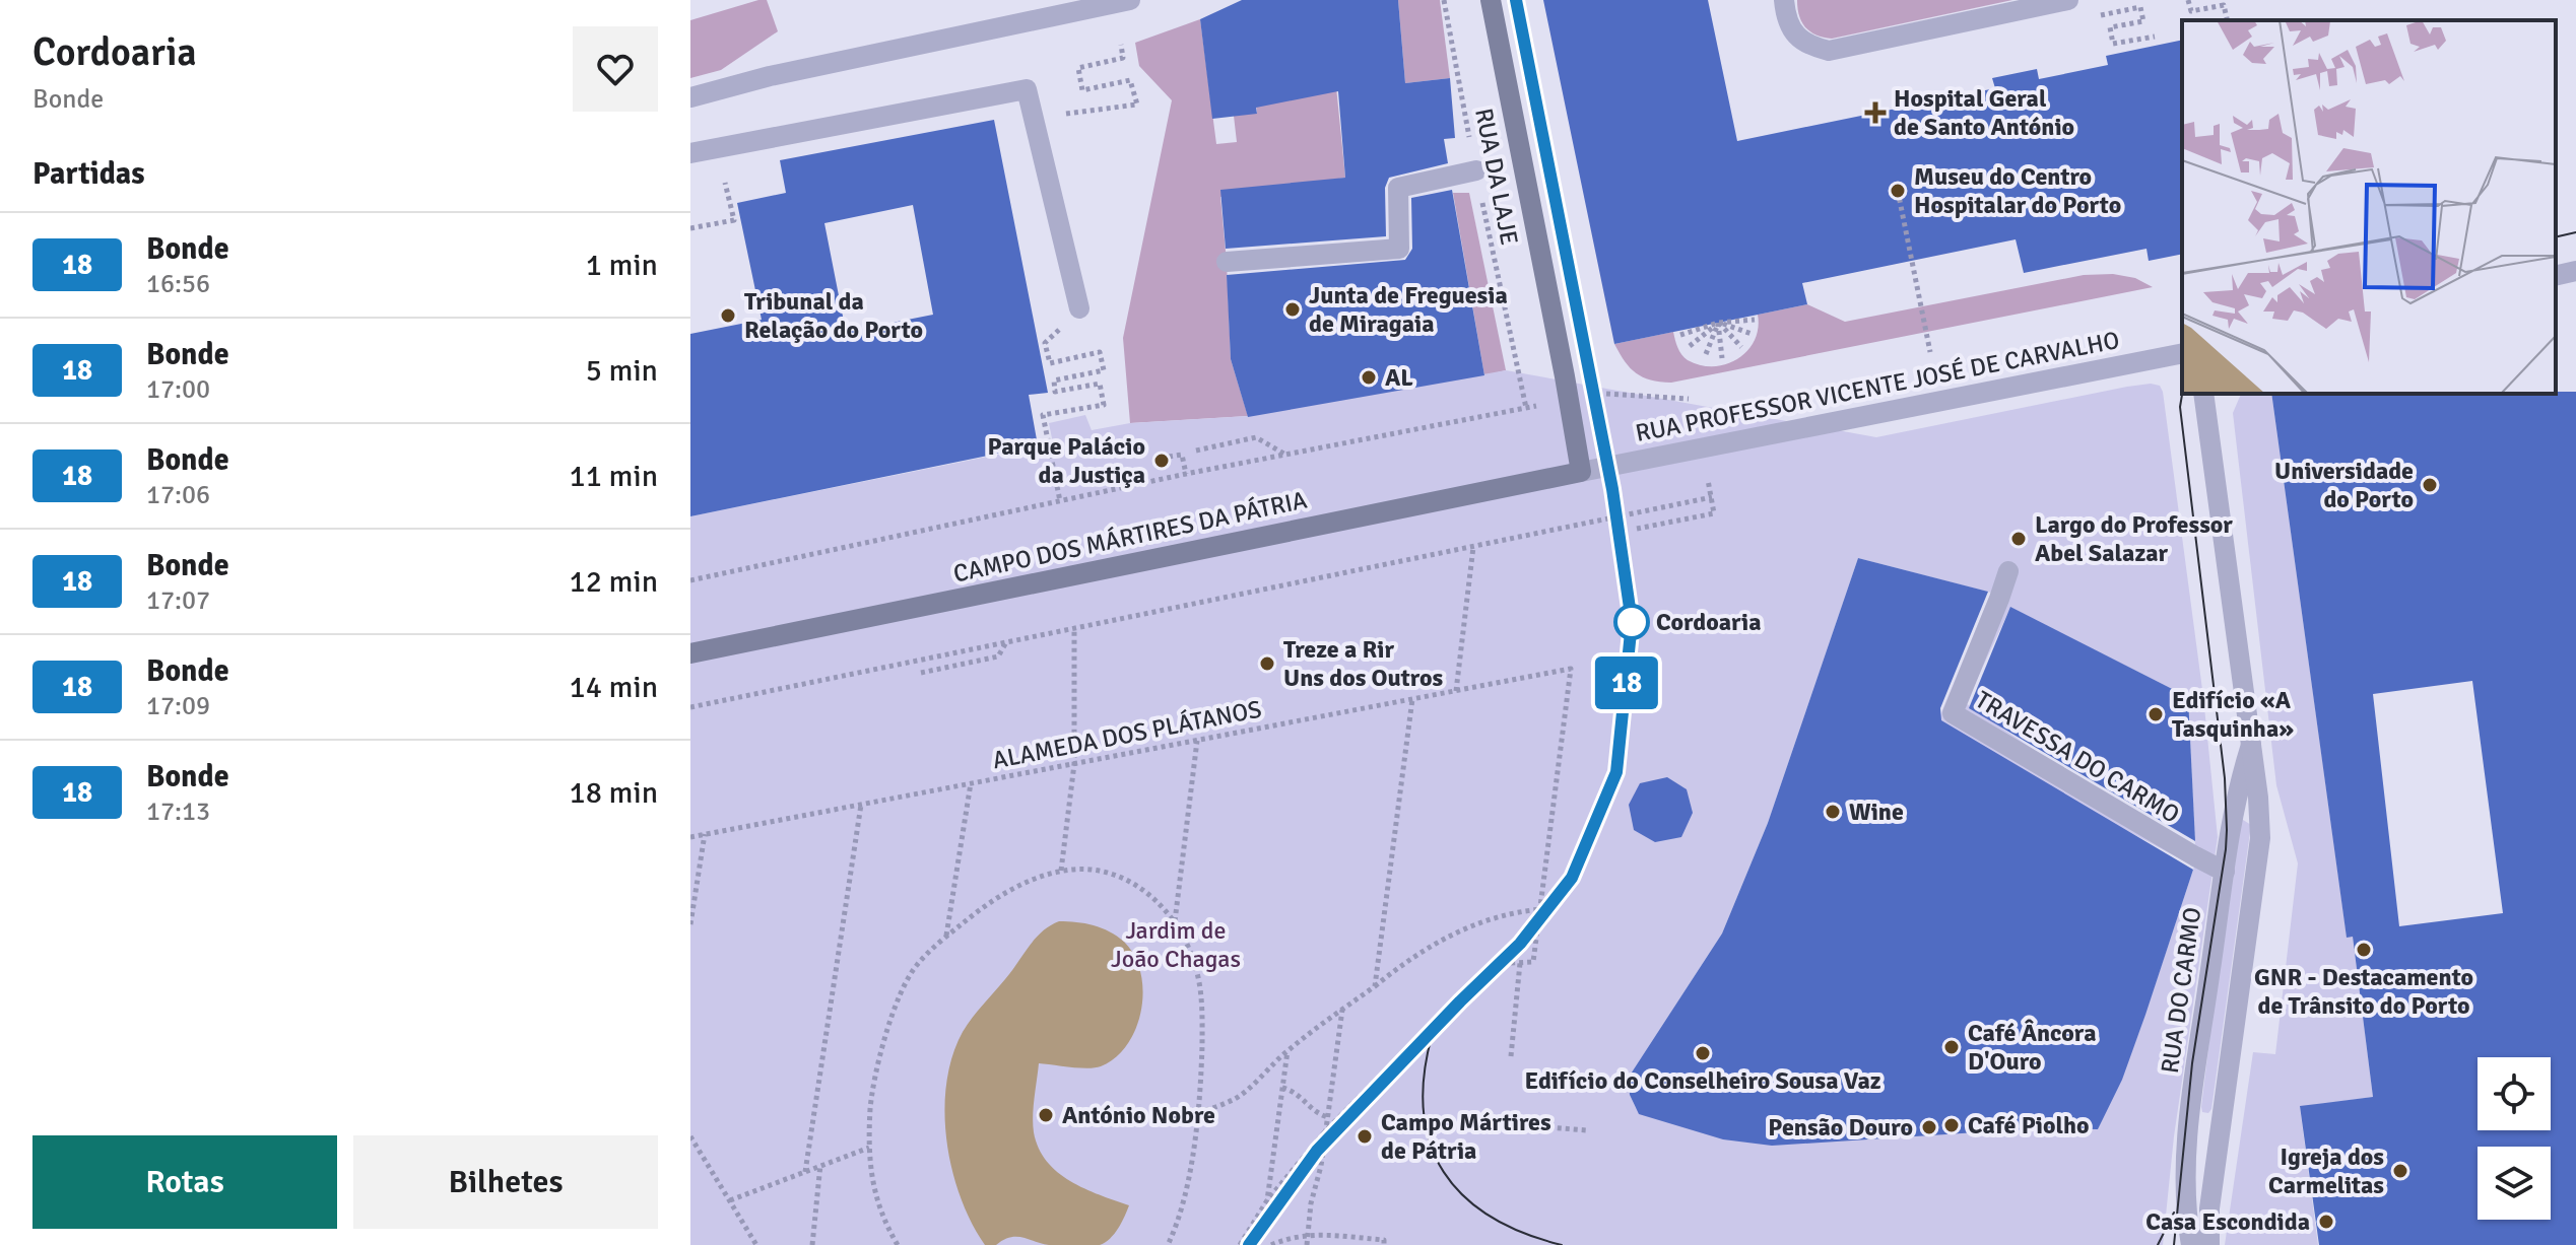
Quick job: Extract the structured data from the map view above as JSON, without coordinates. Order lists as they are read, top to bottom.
{
  "streets": {
    "main road": ["CAMPO DOS MÁRTIRES DA PÁTRIA"],
    "street": ["RUA PROFESSOR VICENTE JOSÉ DE CARVALHO", "TRAVESSA DO CARMO", "RUA DO CARMO"],
    "path": ["RUA DA LAJE", "ALAMEDA DOS PLÁTANOS"]
  },
  "crossings": [
    ["RUA PROFESSOR VICENTE JOSÉ DE CARVALHO", "CAMPO DOS MÁRTIRES DA PÁTRIA"],
    ["TRAVESSA DO CARMO", "RUA DO CARMO"]
  ],
  "parks": ["Jardim de João Chagas"],
  "places": {
    "health": ["Hospital Geral de Santo António"],
    "other": [
      "Museu do Centro Hospitalar do Porto",
      "Junta de Freguesia de Miragaia",
      "Tribunal da Relação do Porto",
      "AL",
      "Parque Palácio da Justiça",
      "Universidade do Porto",
      "Largo do Professor Abel Salazar",
      "Cordoaria",
      "Treze a Rir Uns dos Outros",
      "Edifício «A Tasquinha»",
      "Wine",
      "GNR - Destacamento de Trânsito do Porto",
      "Café Âncora D'Ouro",
      "Edifício do Conselheiro Sousa Vaz",
      "António Nobre",
      "Café Piolho",
      "Pensão Douro",
      "Campo Mártires de Pátria",
      "Igreja dos Carmelitas",
      "Casa Escondida"
    ]
  },
  "lines": ["tram line 18"],
  "page": {
    "heading": [
      ["Cordoaria", "Bonde"],
      "Partidas"
    ],
    "on_map": "18",
    "list": [
      {
        "mark": "18",
        "name": "Bonde",
        "note": "16:56",
        "value": "1 min"
      },
      {
        "mark": "18",
        "name": "Bonde",
        "note": "17:00",
        "value": "5 min"
      },
      {
        "mark": "18",
        "name": "Bonde",
        "note": "17:06",
        "value": "11 min"
      },
      {
        "mark": "18",
        "name": "Bonde",
        "note": "17:07",
        "value": "12 min"
      },
      {
        "mark": "18",
        "name": "Bonde",
        "note": "17:09",
        "value": "14 min"
      },
      {
        "mark": "18",
        "name": "Bonde",
        "note": "17:13",
        "value": "18 min"
      }
    ],
    "buttons": ["Rotas", "Bilhetes"]
  }
}
